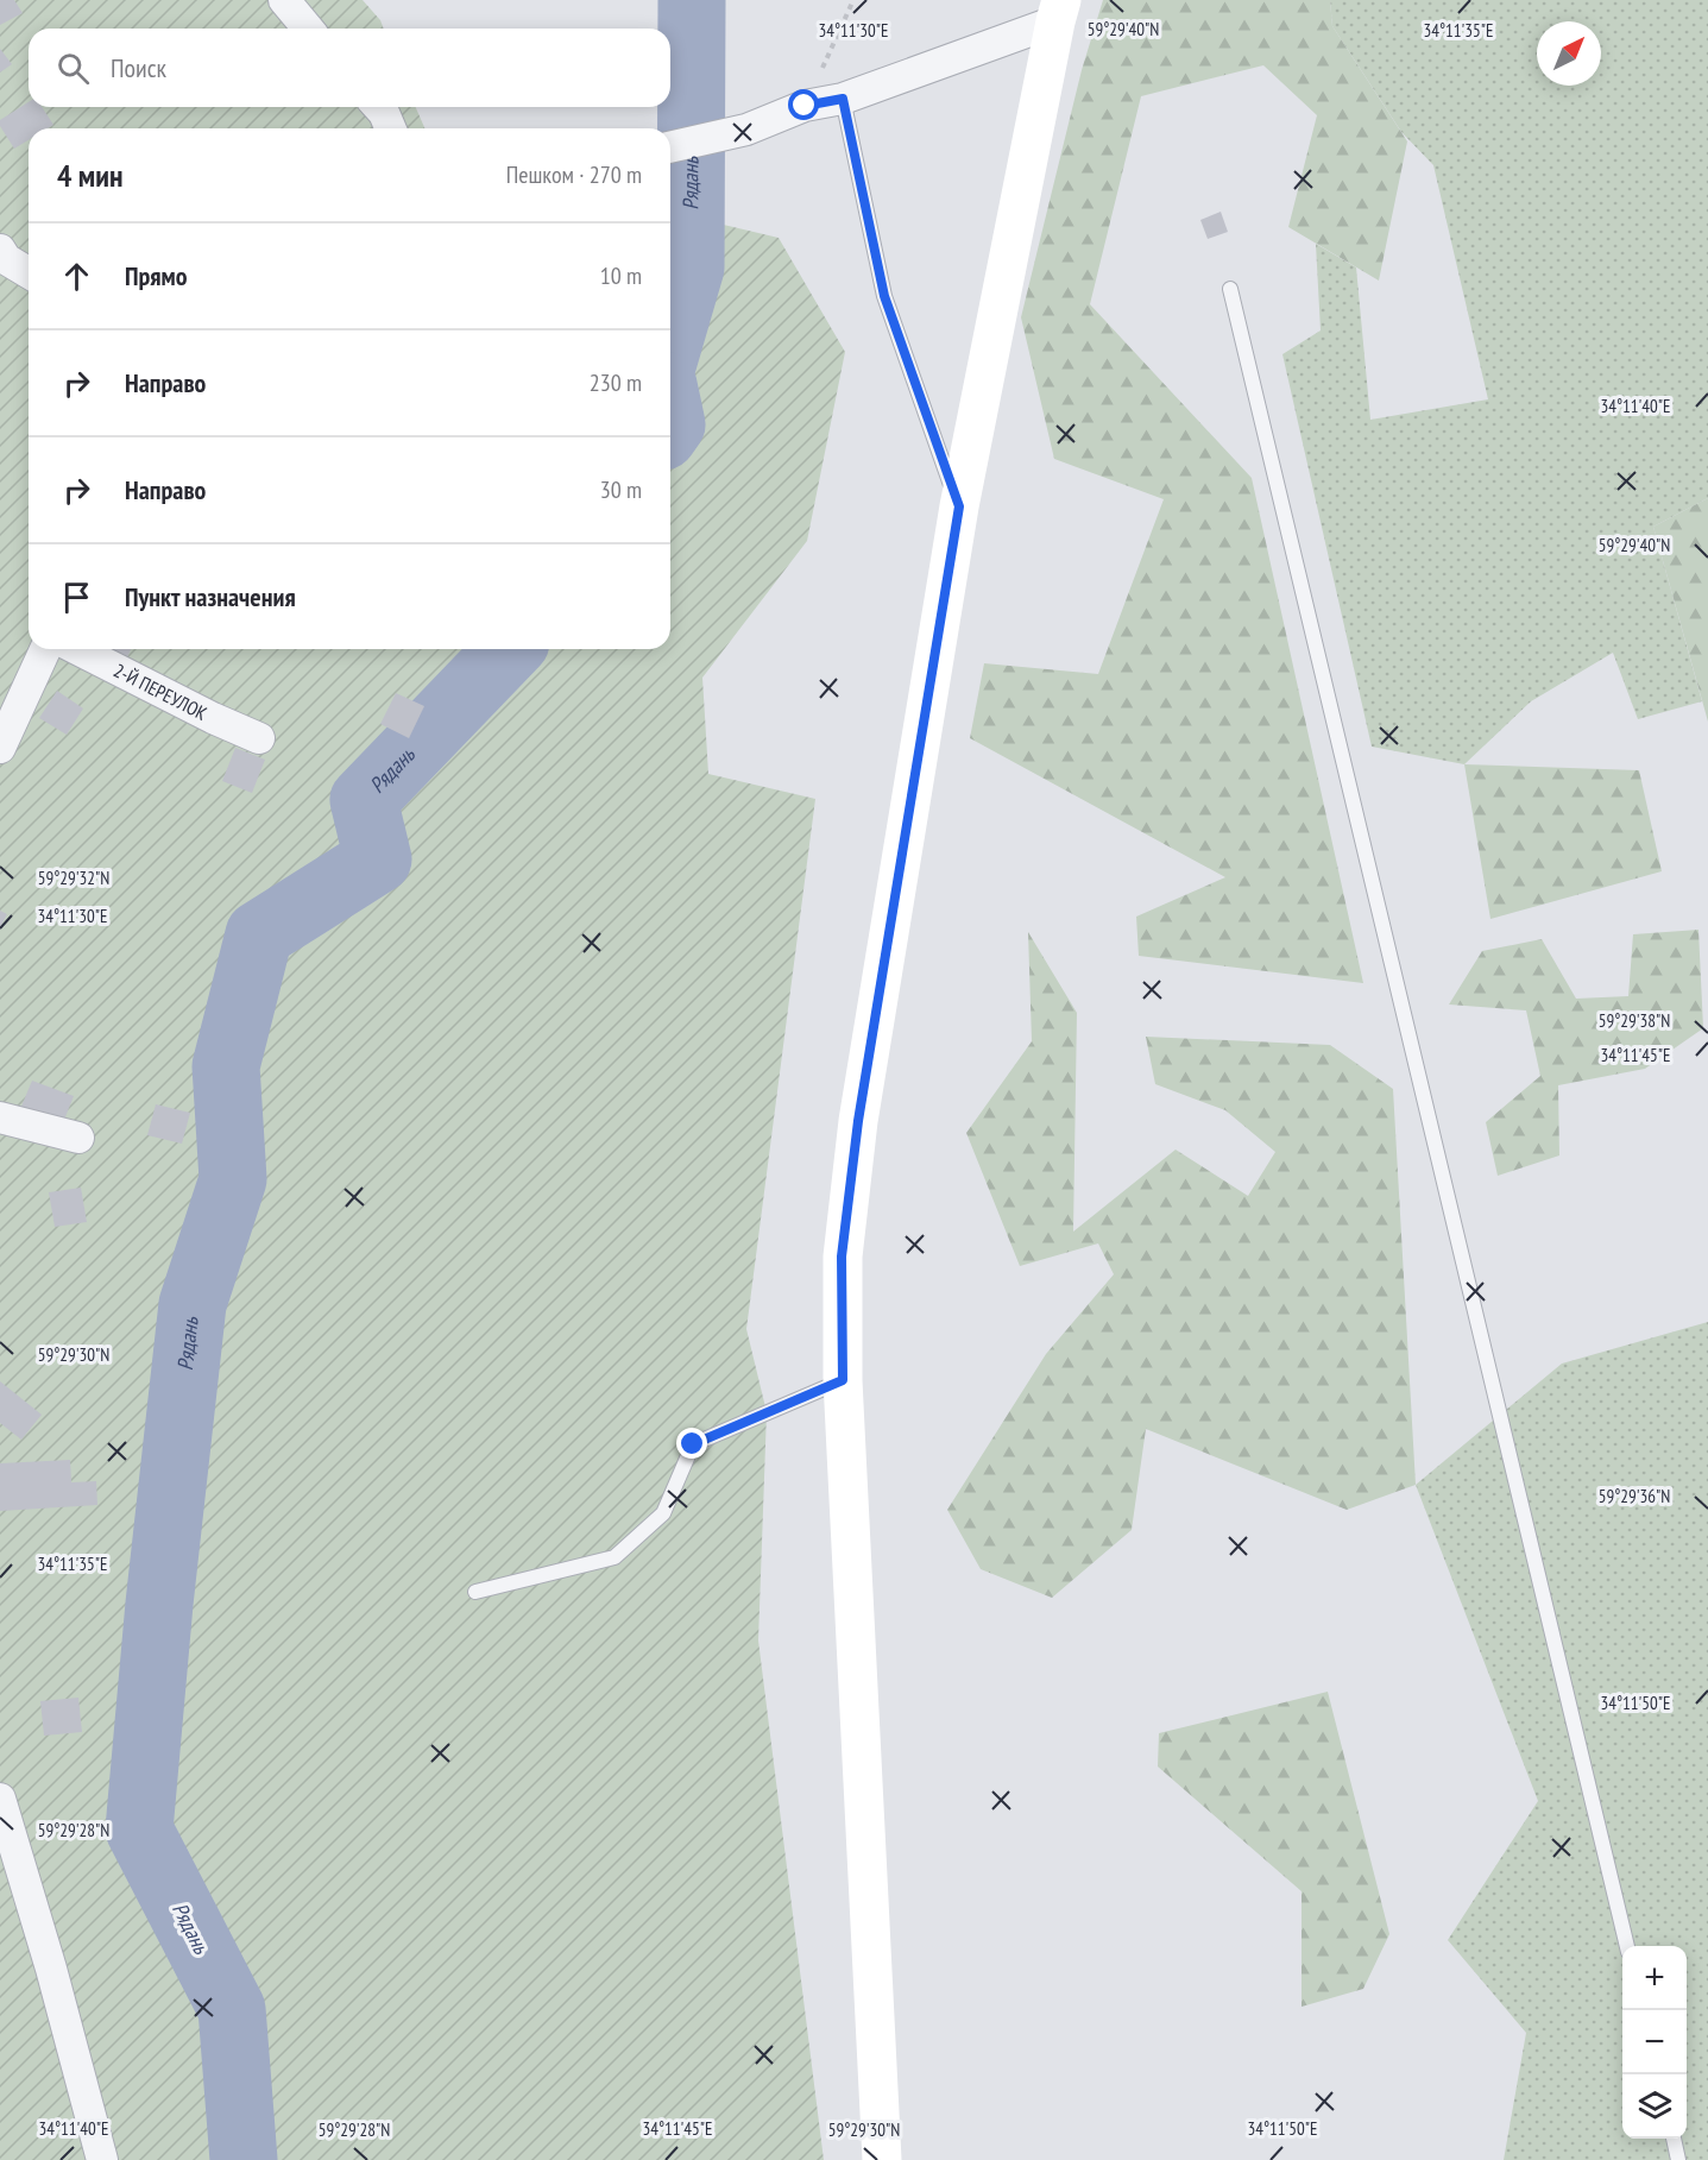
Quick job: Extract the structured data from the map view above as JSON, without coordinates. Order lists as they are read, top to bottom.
{
  "streets": {
    "street": ["2-Й ПЕРЕУЛОК"]
  },
  "water": ["Рядань"],
  "north": "top right",
  "page": {
    "search": "Поиск",
    "heading": ["4 мин", "Пешком · 270 m"],
    "list": [
      ["Прямо", "10 m"],
      ["Направо", "230 m"],
      ["Направо", "30 m"],
      "Пункт назначения"
    ],
    "map_buttons": ["+", "−"]
  },
  "coordinates": [
    "59°29'40\"N",
    "34°11'35\"E",
    "34°11'30\"E",
    "34°11'40\"E",
    "59°29'32\"N",
    "59°29'38\"N",
    "34°11'45\"E",
    "59°29'30\"N",
    "59°29'36\"N",
    "34°11'50\"E",
    "59°29'28\"N"
  ]
}
